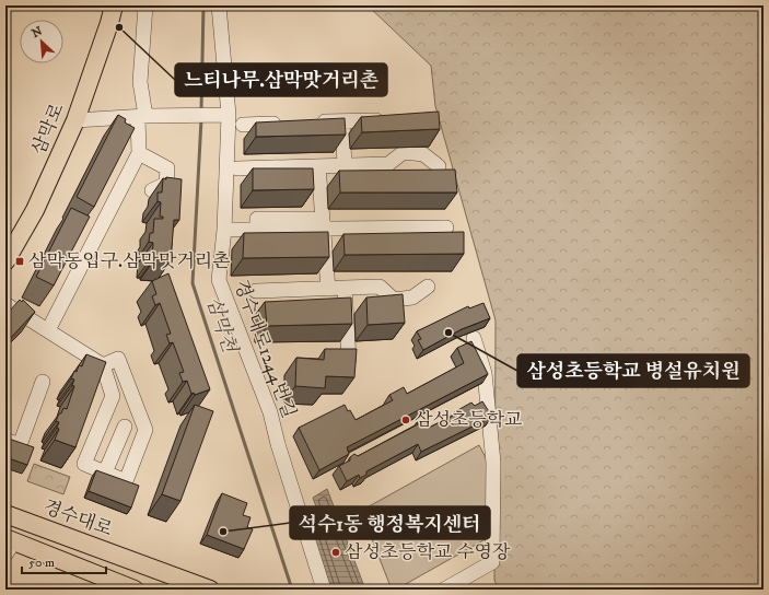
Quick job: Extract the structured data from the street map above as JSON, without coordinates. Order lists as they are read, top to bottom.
{
  "streets": {
    "main road": ["삼막로", "경수대로"],
    "street": ["경수대로1244번길"]
  },
  "water": ["삼막천"],
  "places": {
    "other": [
      "느티나무.삼막맛거리촌",
      "삼성초등학교 병설유치원",
      "삼성초등학교",
      "석수1동 행정복지센터",
      "삼성초등학교 수영장"
    ],
    "transit": ["삼막동입구.삼막맛거리촌"]
  },
  "scale_bar": "50 m",
  "north": "top left"
}
